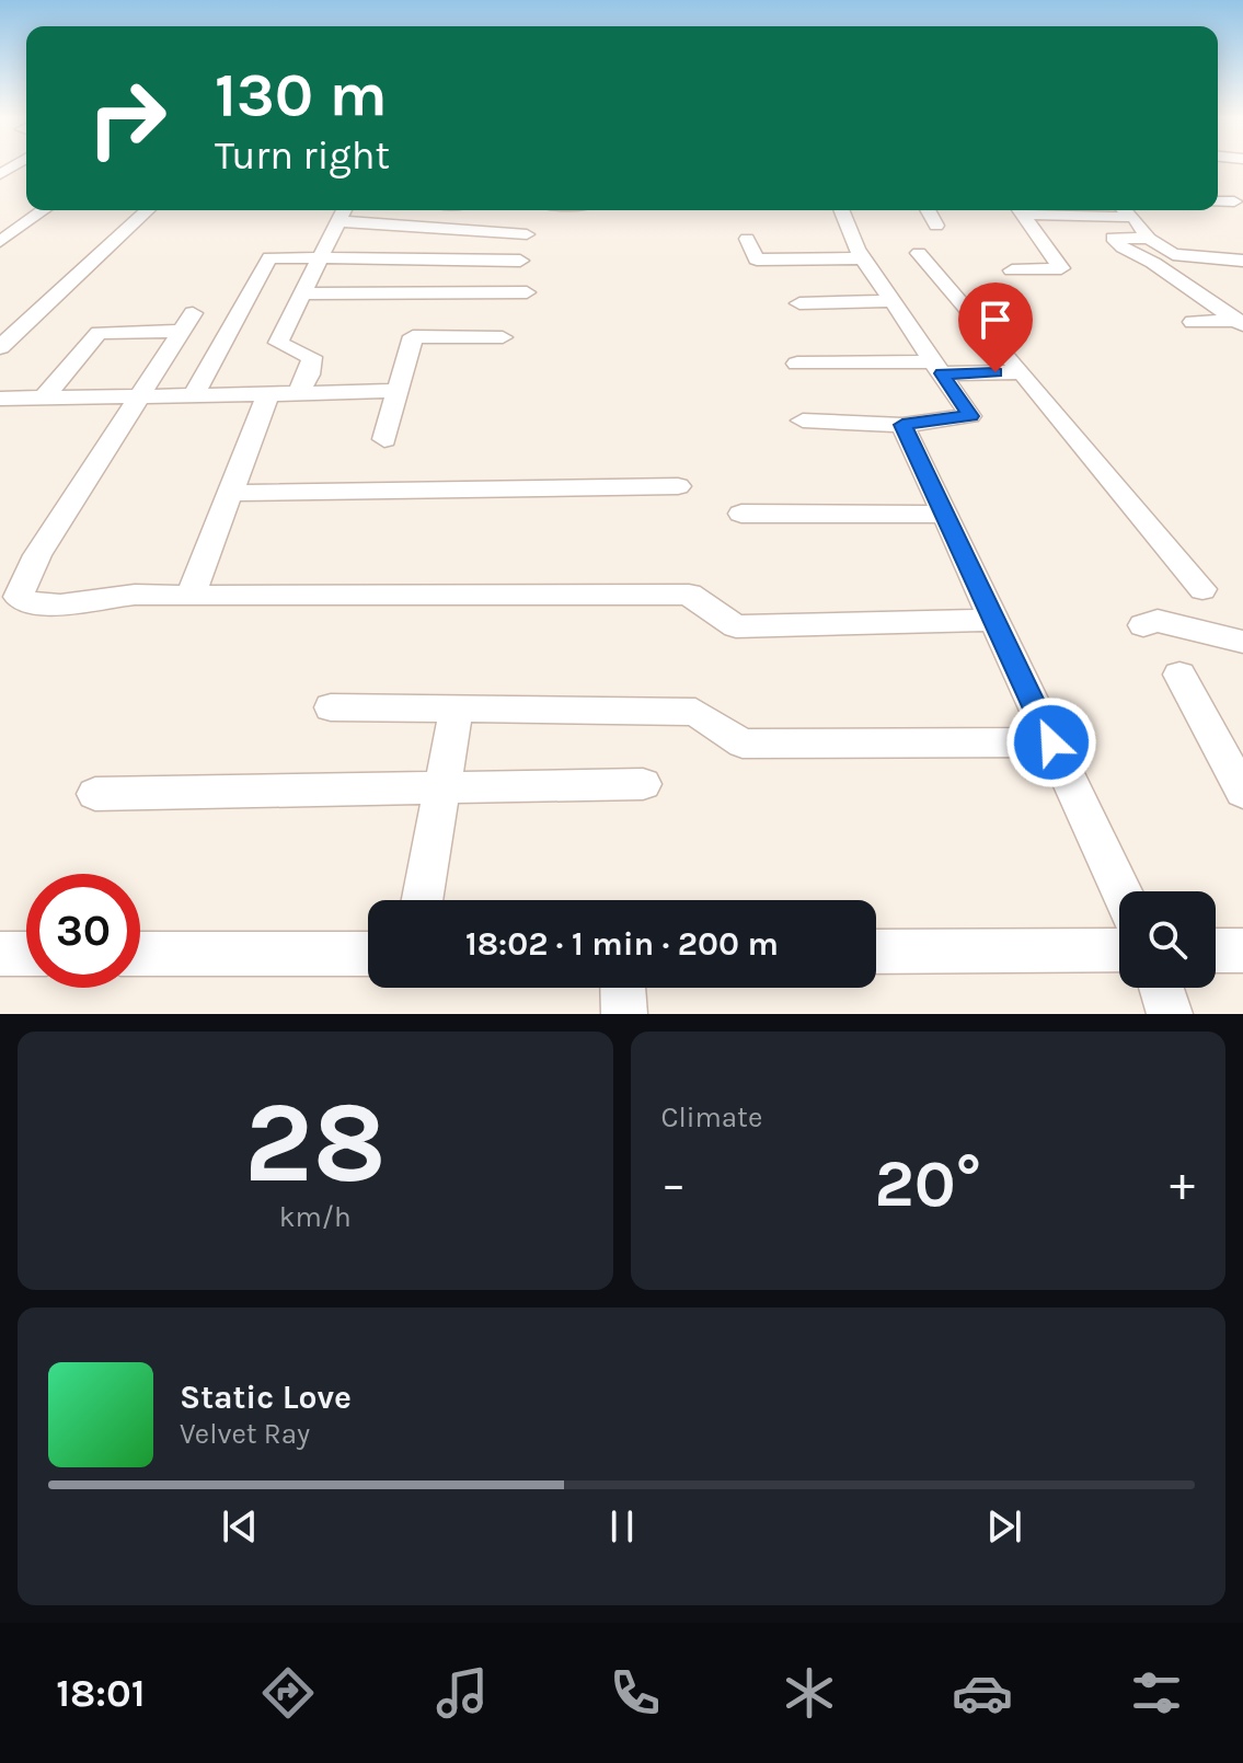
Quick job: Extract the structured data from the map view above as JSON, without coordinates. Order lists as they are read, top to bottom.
{
  "page": {
    "turn": ["130 m", "Turn right"],
    "limit": "30",
    "trip": "18:02 · 1 min · 200 m",
    "tile": [
      ["28", "km/h"],
      "Climate"
    ],
    "heat": ["−", "20°", "+"],
    "song": ["Static Love", "Velvet Ray"],
    "tabs": "18:01"
  }
}
